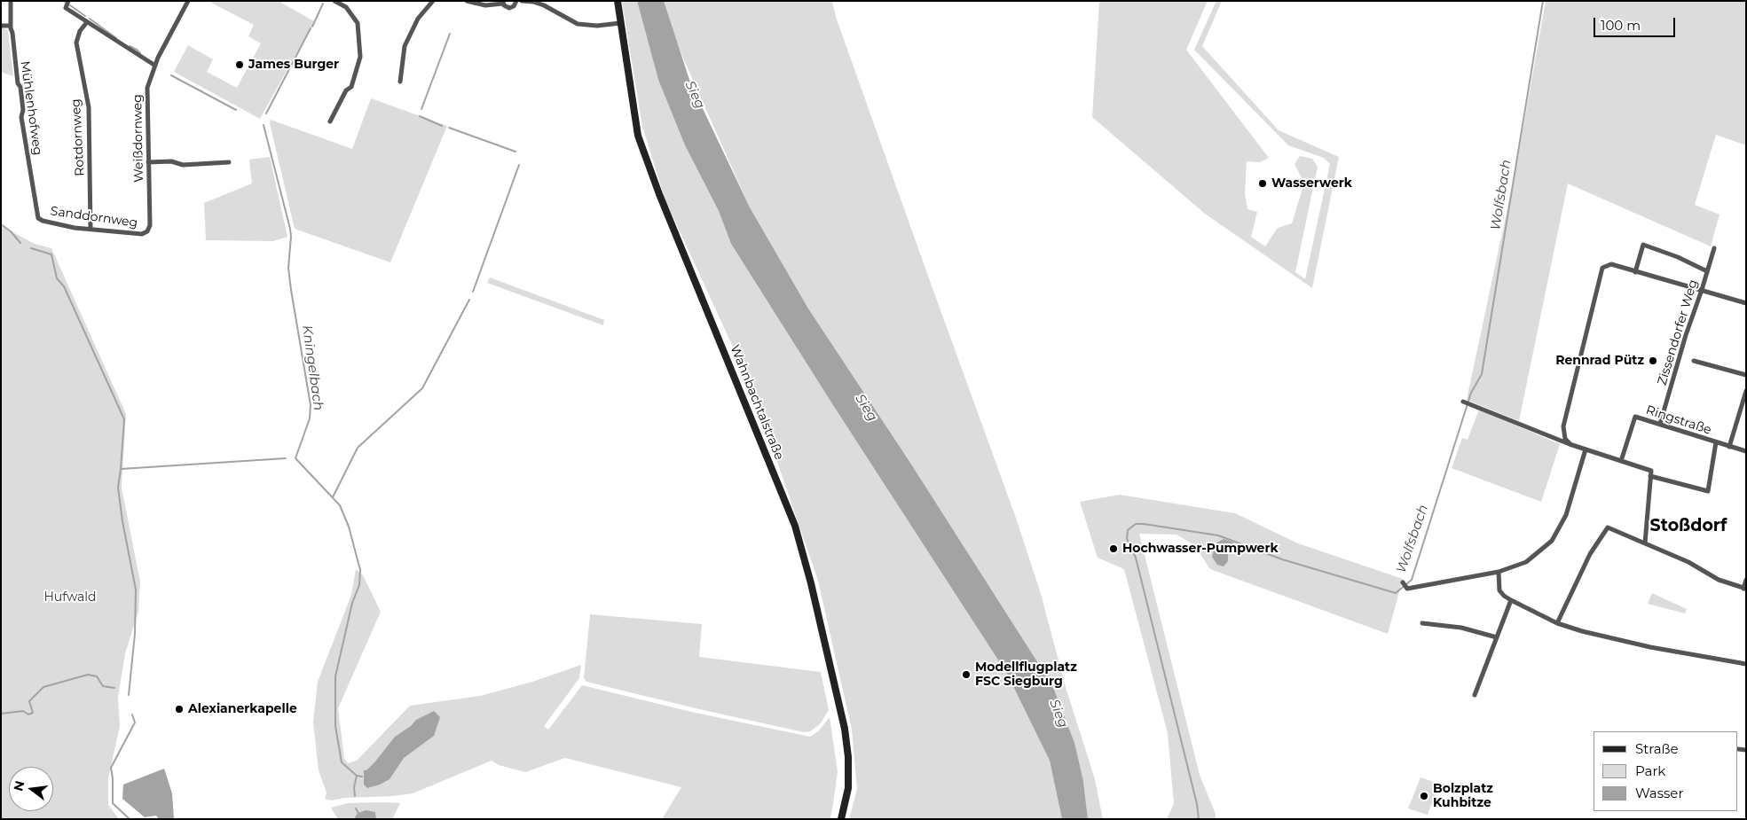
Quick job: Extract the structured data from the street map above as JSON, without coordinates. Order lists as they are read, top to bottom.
{
  "streets": {
    "main road": ["Wahnbachtalstraße"],
    "street": [
      "Mühlenhofweg",
      "Rotdornweg",
      "Weißdornweg",
      "Sanddornweg",
      "Zissendorfer Weg",
      "Ringstraße"
    ]
  },
  "crossings": [
    ["Mühlenhofweg", "Sanddornweg"],
    ["Rotdornweg", "Sanddornweg"],
    ["Weißdornweg", "Sanddornweg"],
    ["Zissendorfer Weg", "Ringstraße"]
  ],
  "districts": ["Stoßdorf"],
  "water": ["Sieg", "Wolfsbach", "Kningelbach"],
  "parks": ["Hufwald"],
  "places": [
    "James Burger",
    "Wasserwerk",
    "Rennrad Pütz",
    "Hochwasser-Pumpwerk",
    "Modellflugplatz FSC Siegburg",
    "Alexianerkapelle",
    "Bolzplatz Kuhbitze"
  ],
  "legend": ["Straße", "Park", "Wasser"],
  "scale_bar": "100 m",
  "north": "left"
}
